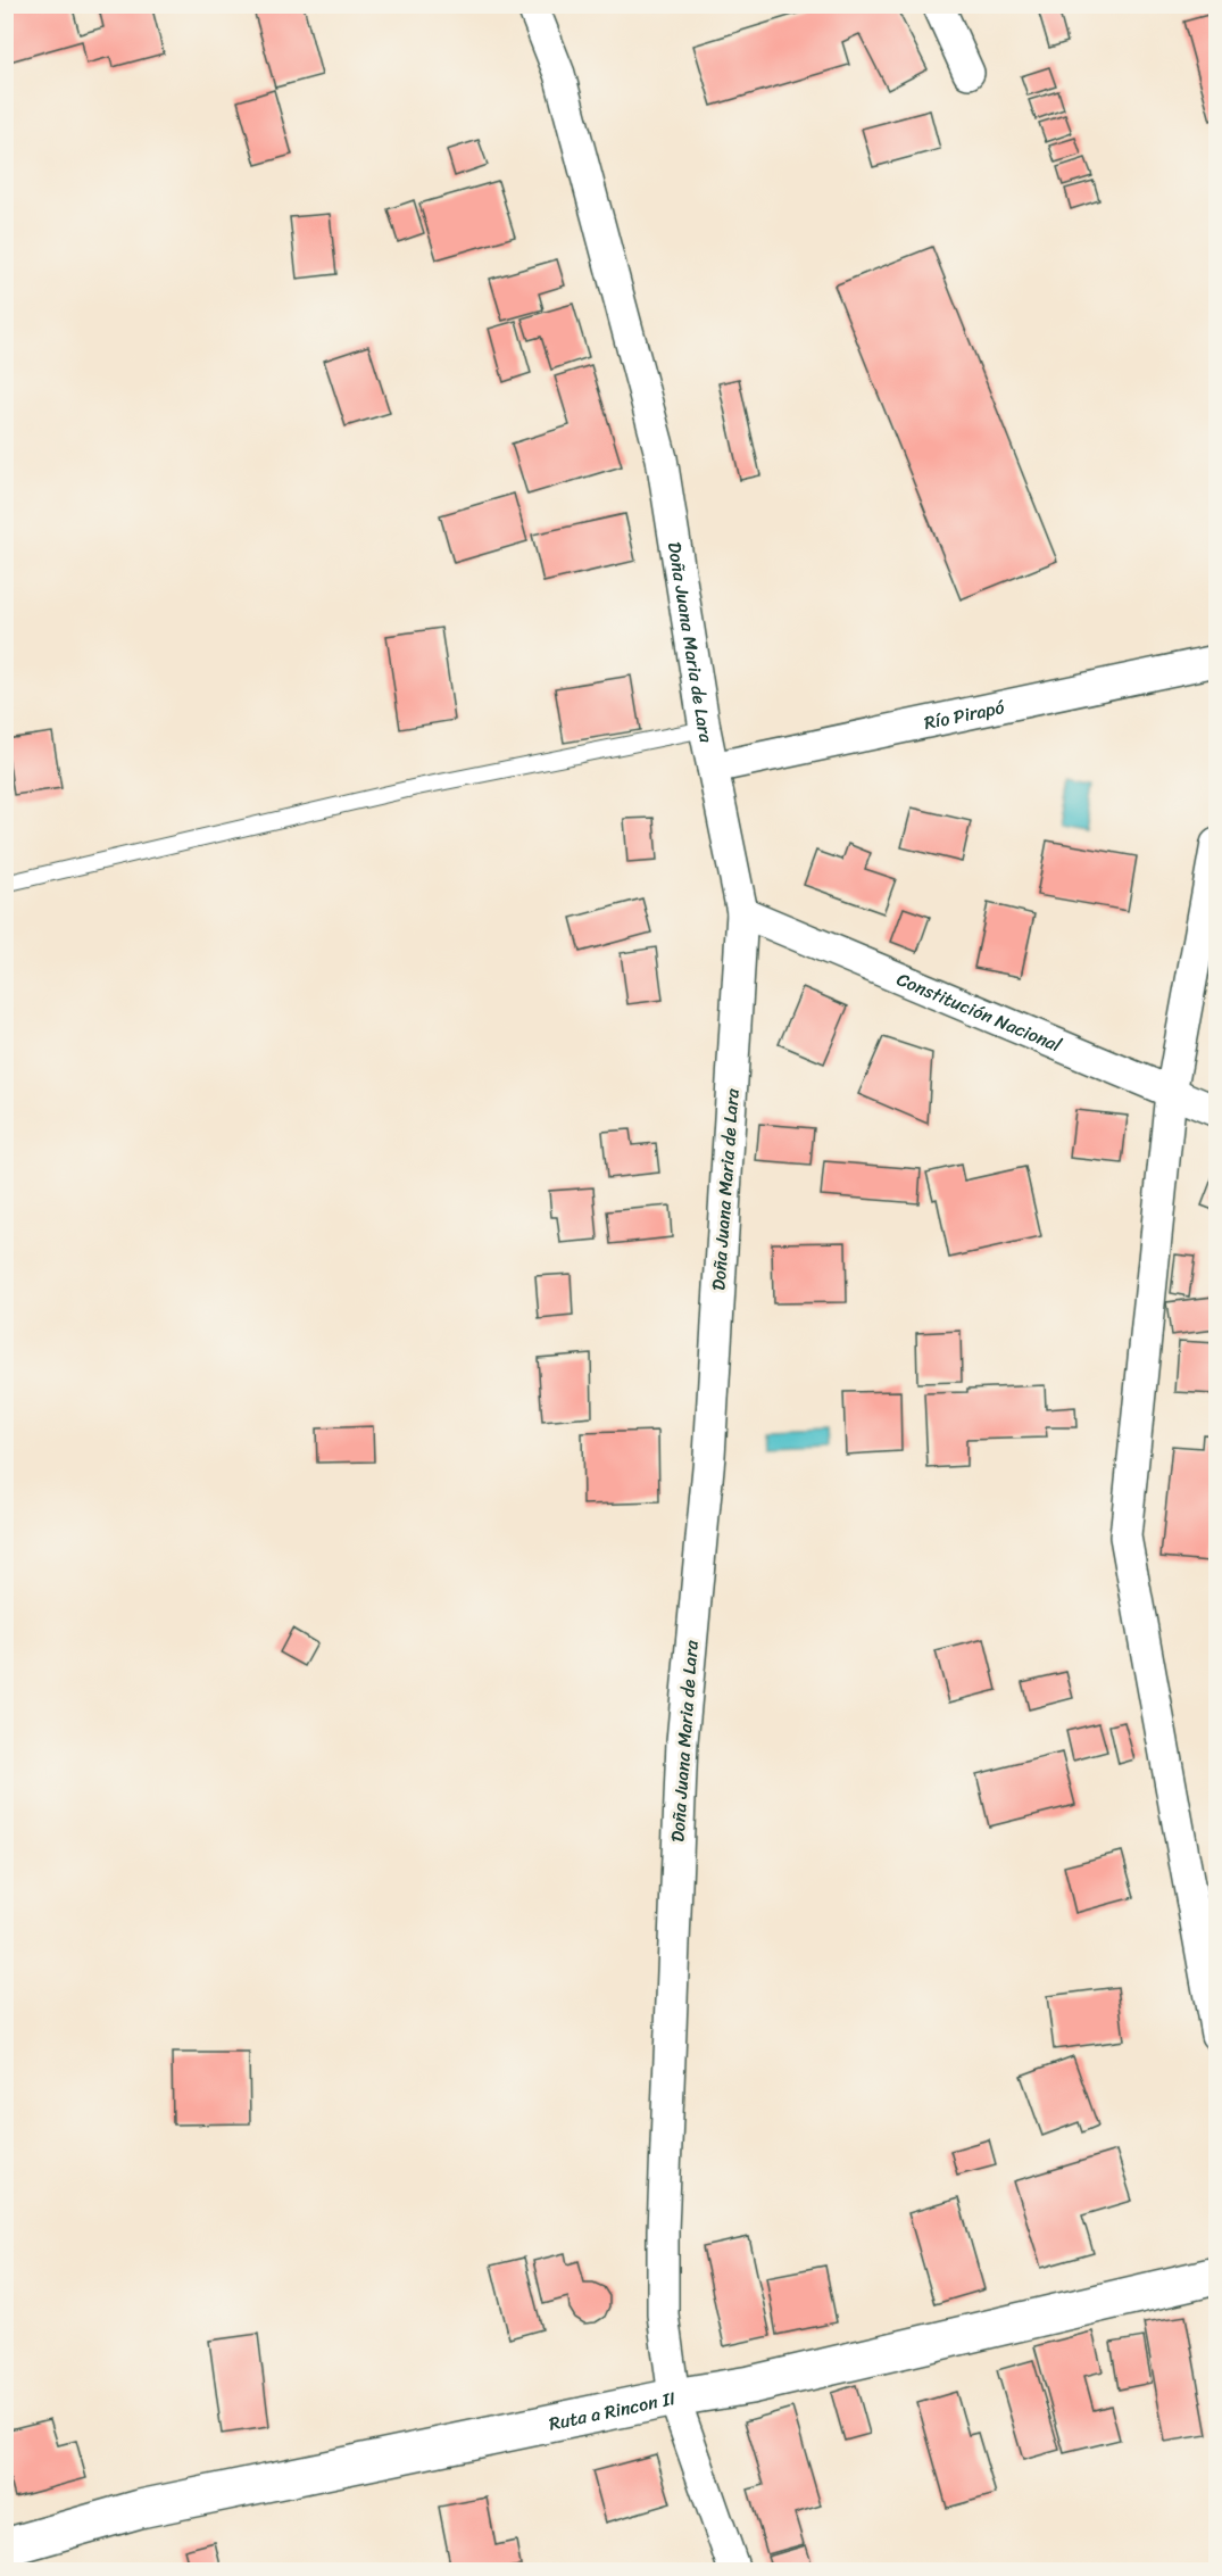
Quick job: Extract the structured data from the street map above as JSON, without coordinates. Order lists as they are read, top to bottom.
{
  "streets": {
    "street": [
      "Doña Juana Maria de Lara",
      "Río Pirapó",
      "Constitución Nacional",
      "Ruta a Rincon II"
    ]
  },
  "crossings": [
    ["Doña Juana Maria de Lara", "Río Pirapó"],
    ["Doña Juana Maria de Lara", "Constitución Nacional"],
    ["Doña Juana Maria de Lara", "Ruta a Rincon II"]
  ]
}
